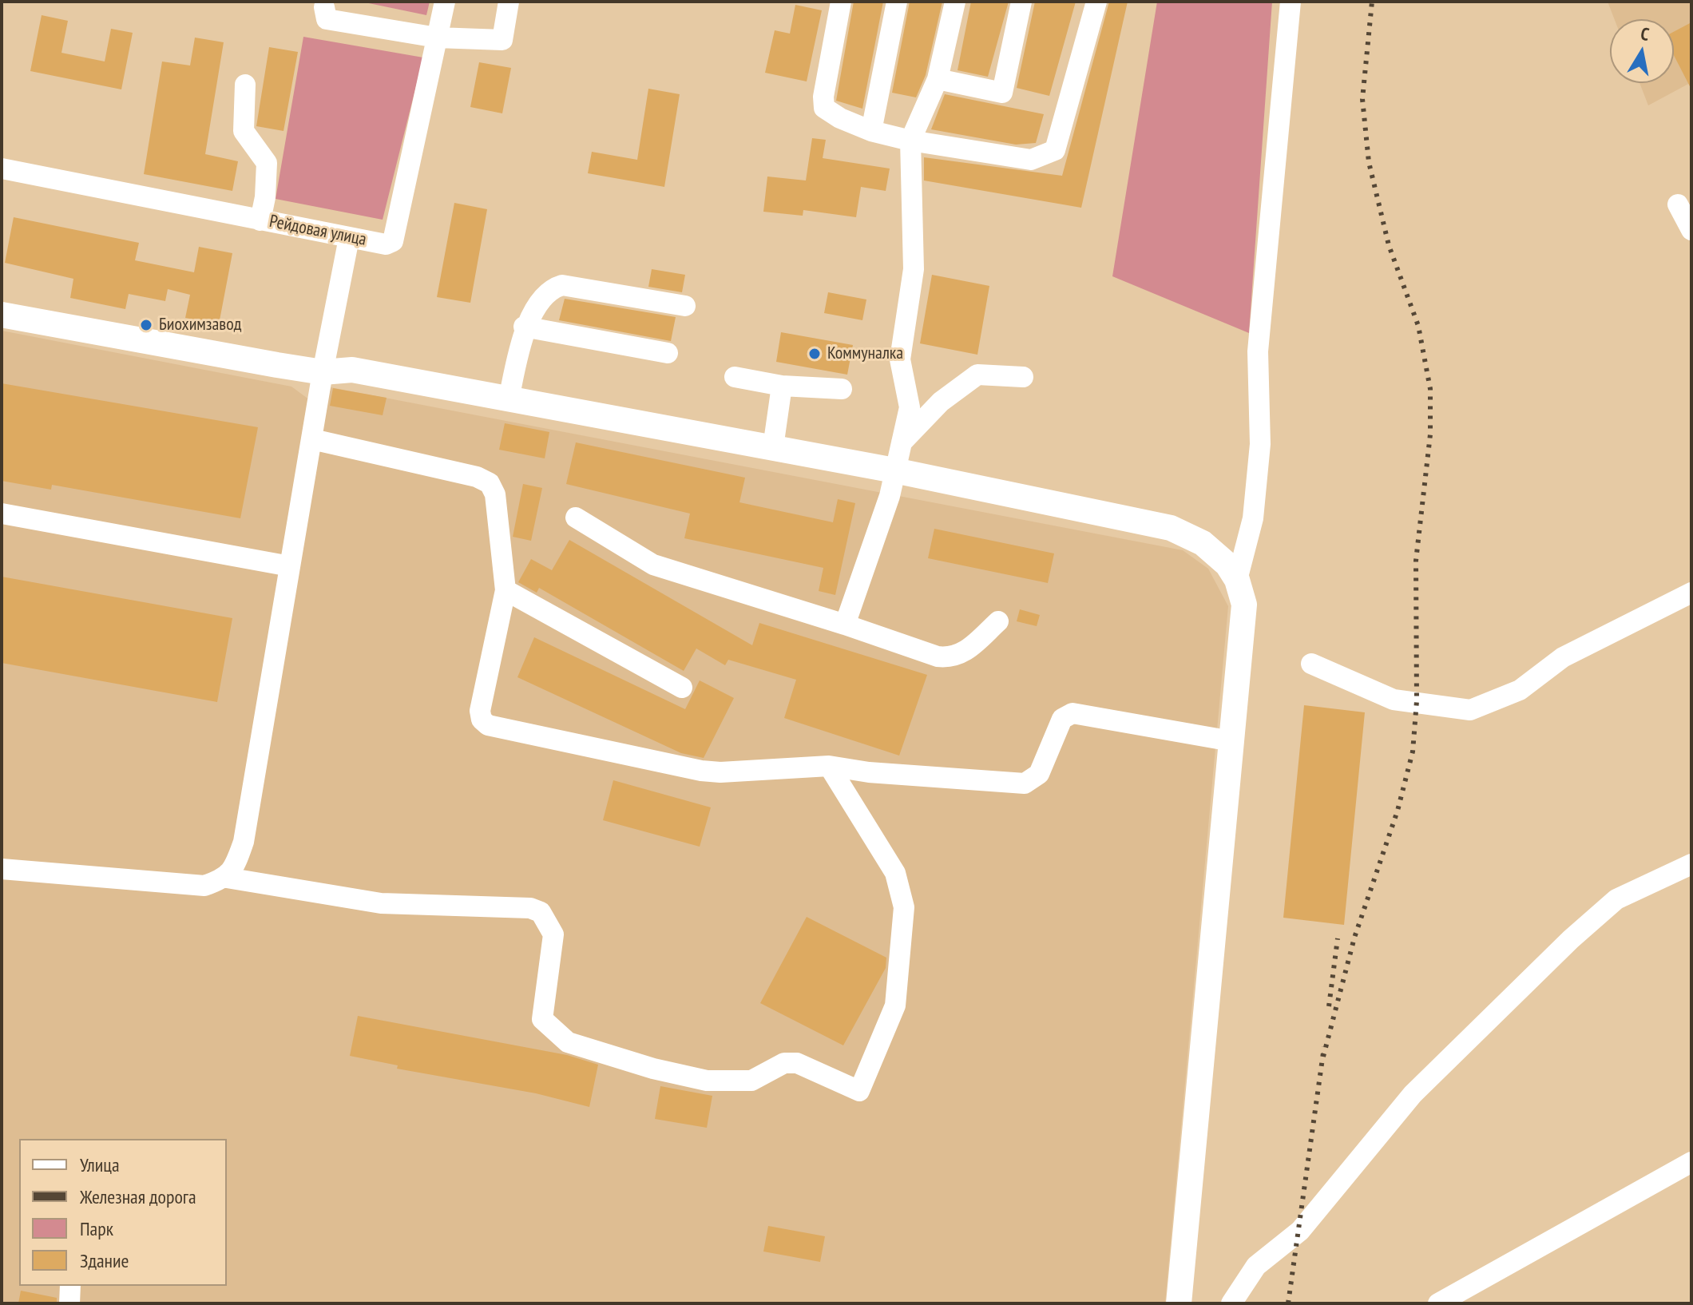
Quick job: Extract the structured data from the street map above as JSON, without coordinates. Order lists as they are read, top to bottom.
{
  "streets": {
    "street": ["Рейдовая улица"]
  },
  "places": ["Биохимзавод", "Коммуналка"],
  "legend": [
    "Улица",
    "Железная дорога",
    "Парк",
    "Здание"
  ],
  "north": "top"
}
